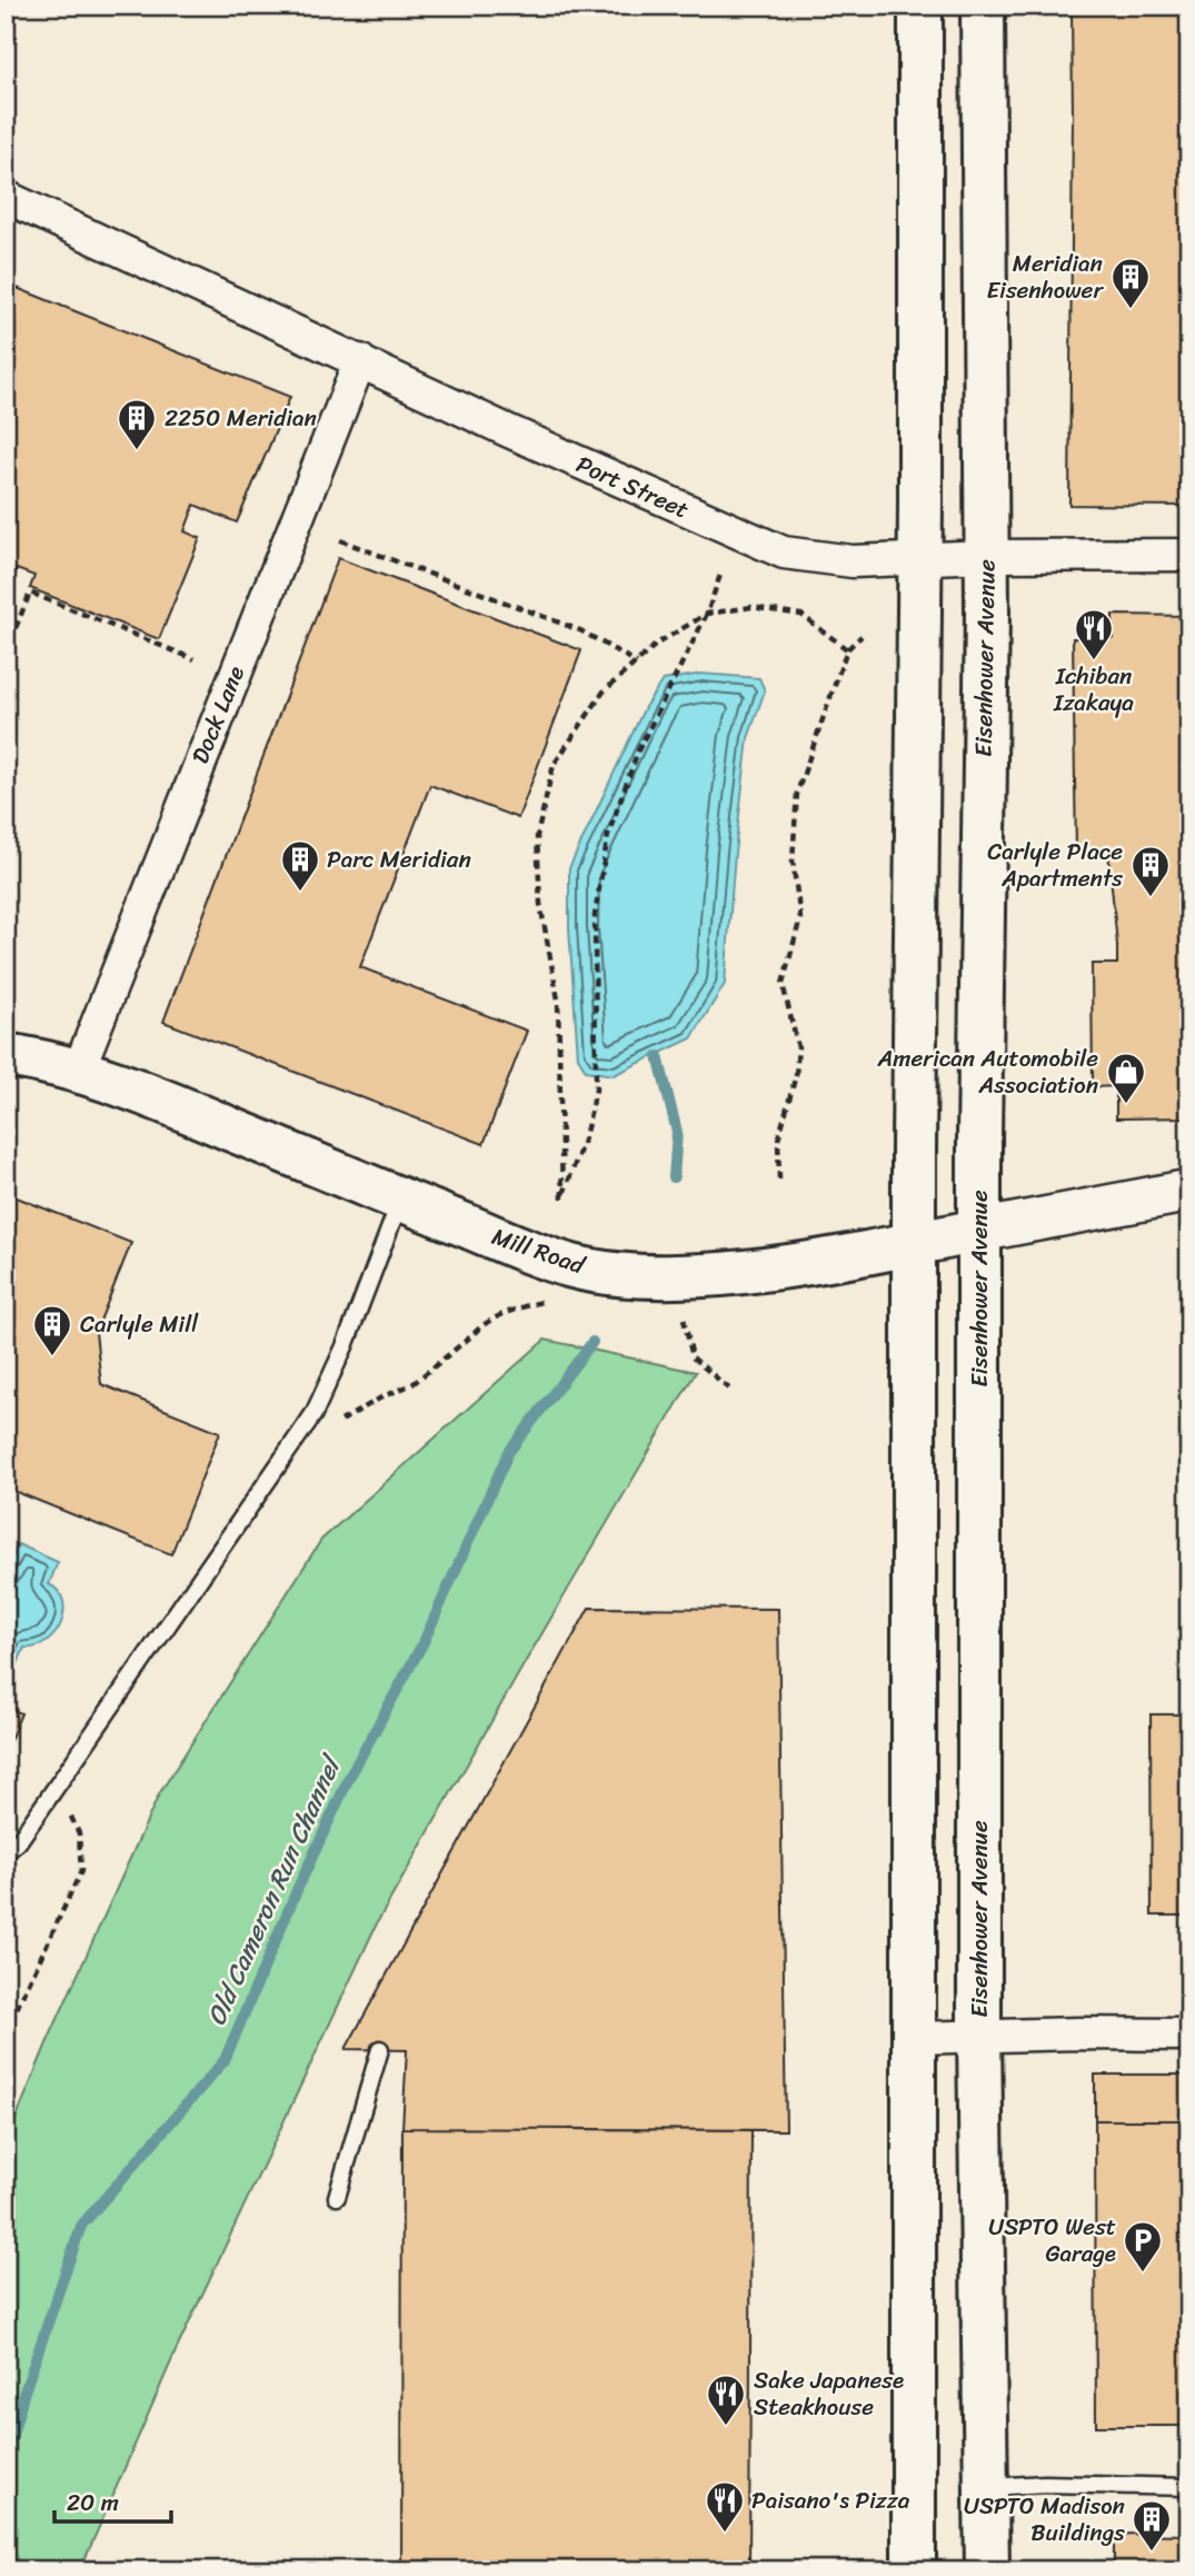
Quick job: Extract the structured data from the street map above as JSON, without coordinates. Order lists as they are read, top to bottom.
{
  "streets": {
    "main road": ["Eisenhower Avenue", "Mill Road"],
    "street": ["Port Street", "Dock Lane"]
  },
  "crossings": [
    ["Port Street", "Eisenhower Avenue"],
    ["Port Street", "Dock Lane"],
    ["Eisenhower Avenue", "Mill Road"],
    ["Dock Lane", "Mill Road"]
  ],
  "water": ["Old Cameron Run Channel"],
  "places": {
    "building": [
      "Meridian Eisenhower",
      "2250 Meridian",
      "Parc Meridian",
      "Carlyle Place Apartments",
      "Carlyle Mill",
      "USPTO Madison Buildings"
    ],
    "restaurant": ["Ichiban Izakaya", "Sake Japanese Steakhouse", "Paisano's Pizza"],
    "shop": ["American Automobile Association"],
    "parking": ["USPTO West Garage"]
  },
  "scale_bar": "20 m"
}
